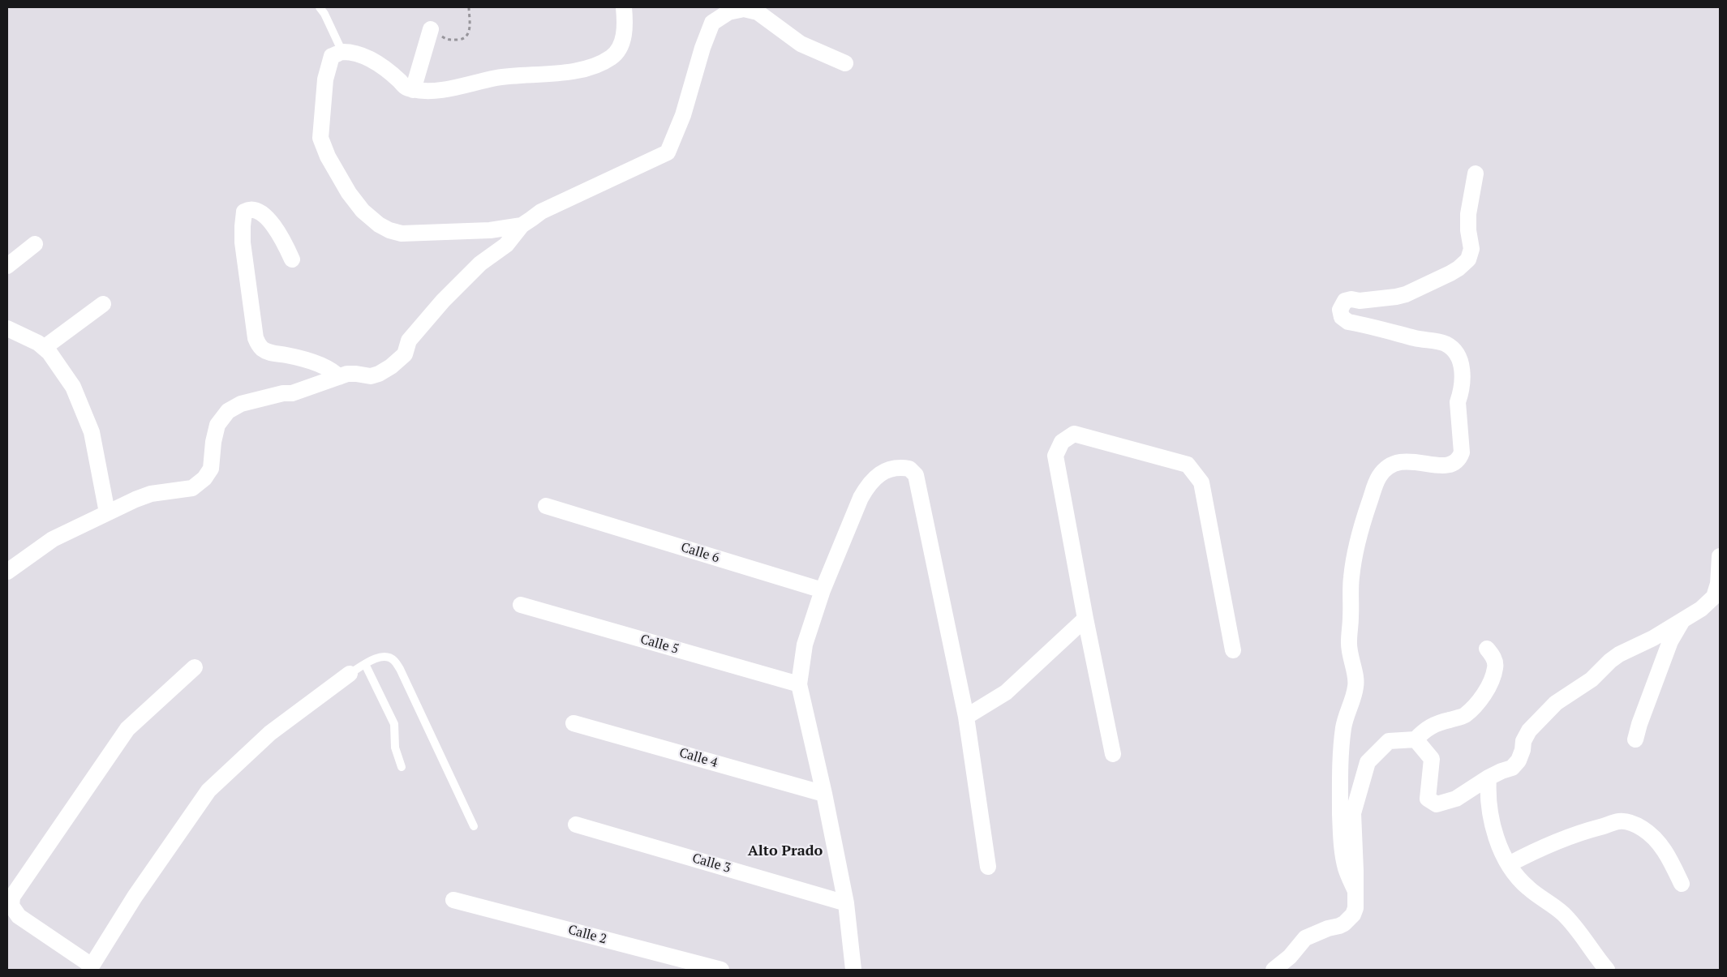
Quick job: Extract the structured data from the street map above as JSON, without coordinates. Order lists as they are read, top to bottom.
{
  "streets": {
    "street": [
      "Calle 6",
      "Calle 5",
      "Calle 4",
      "Calle 3",
      "Calle 2"
    ]
  },
  "districts": ["Alto Prado"]
}
